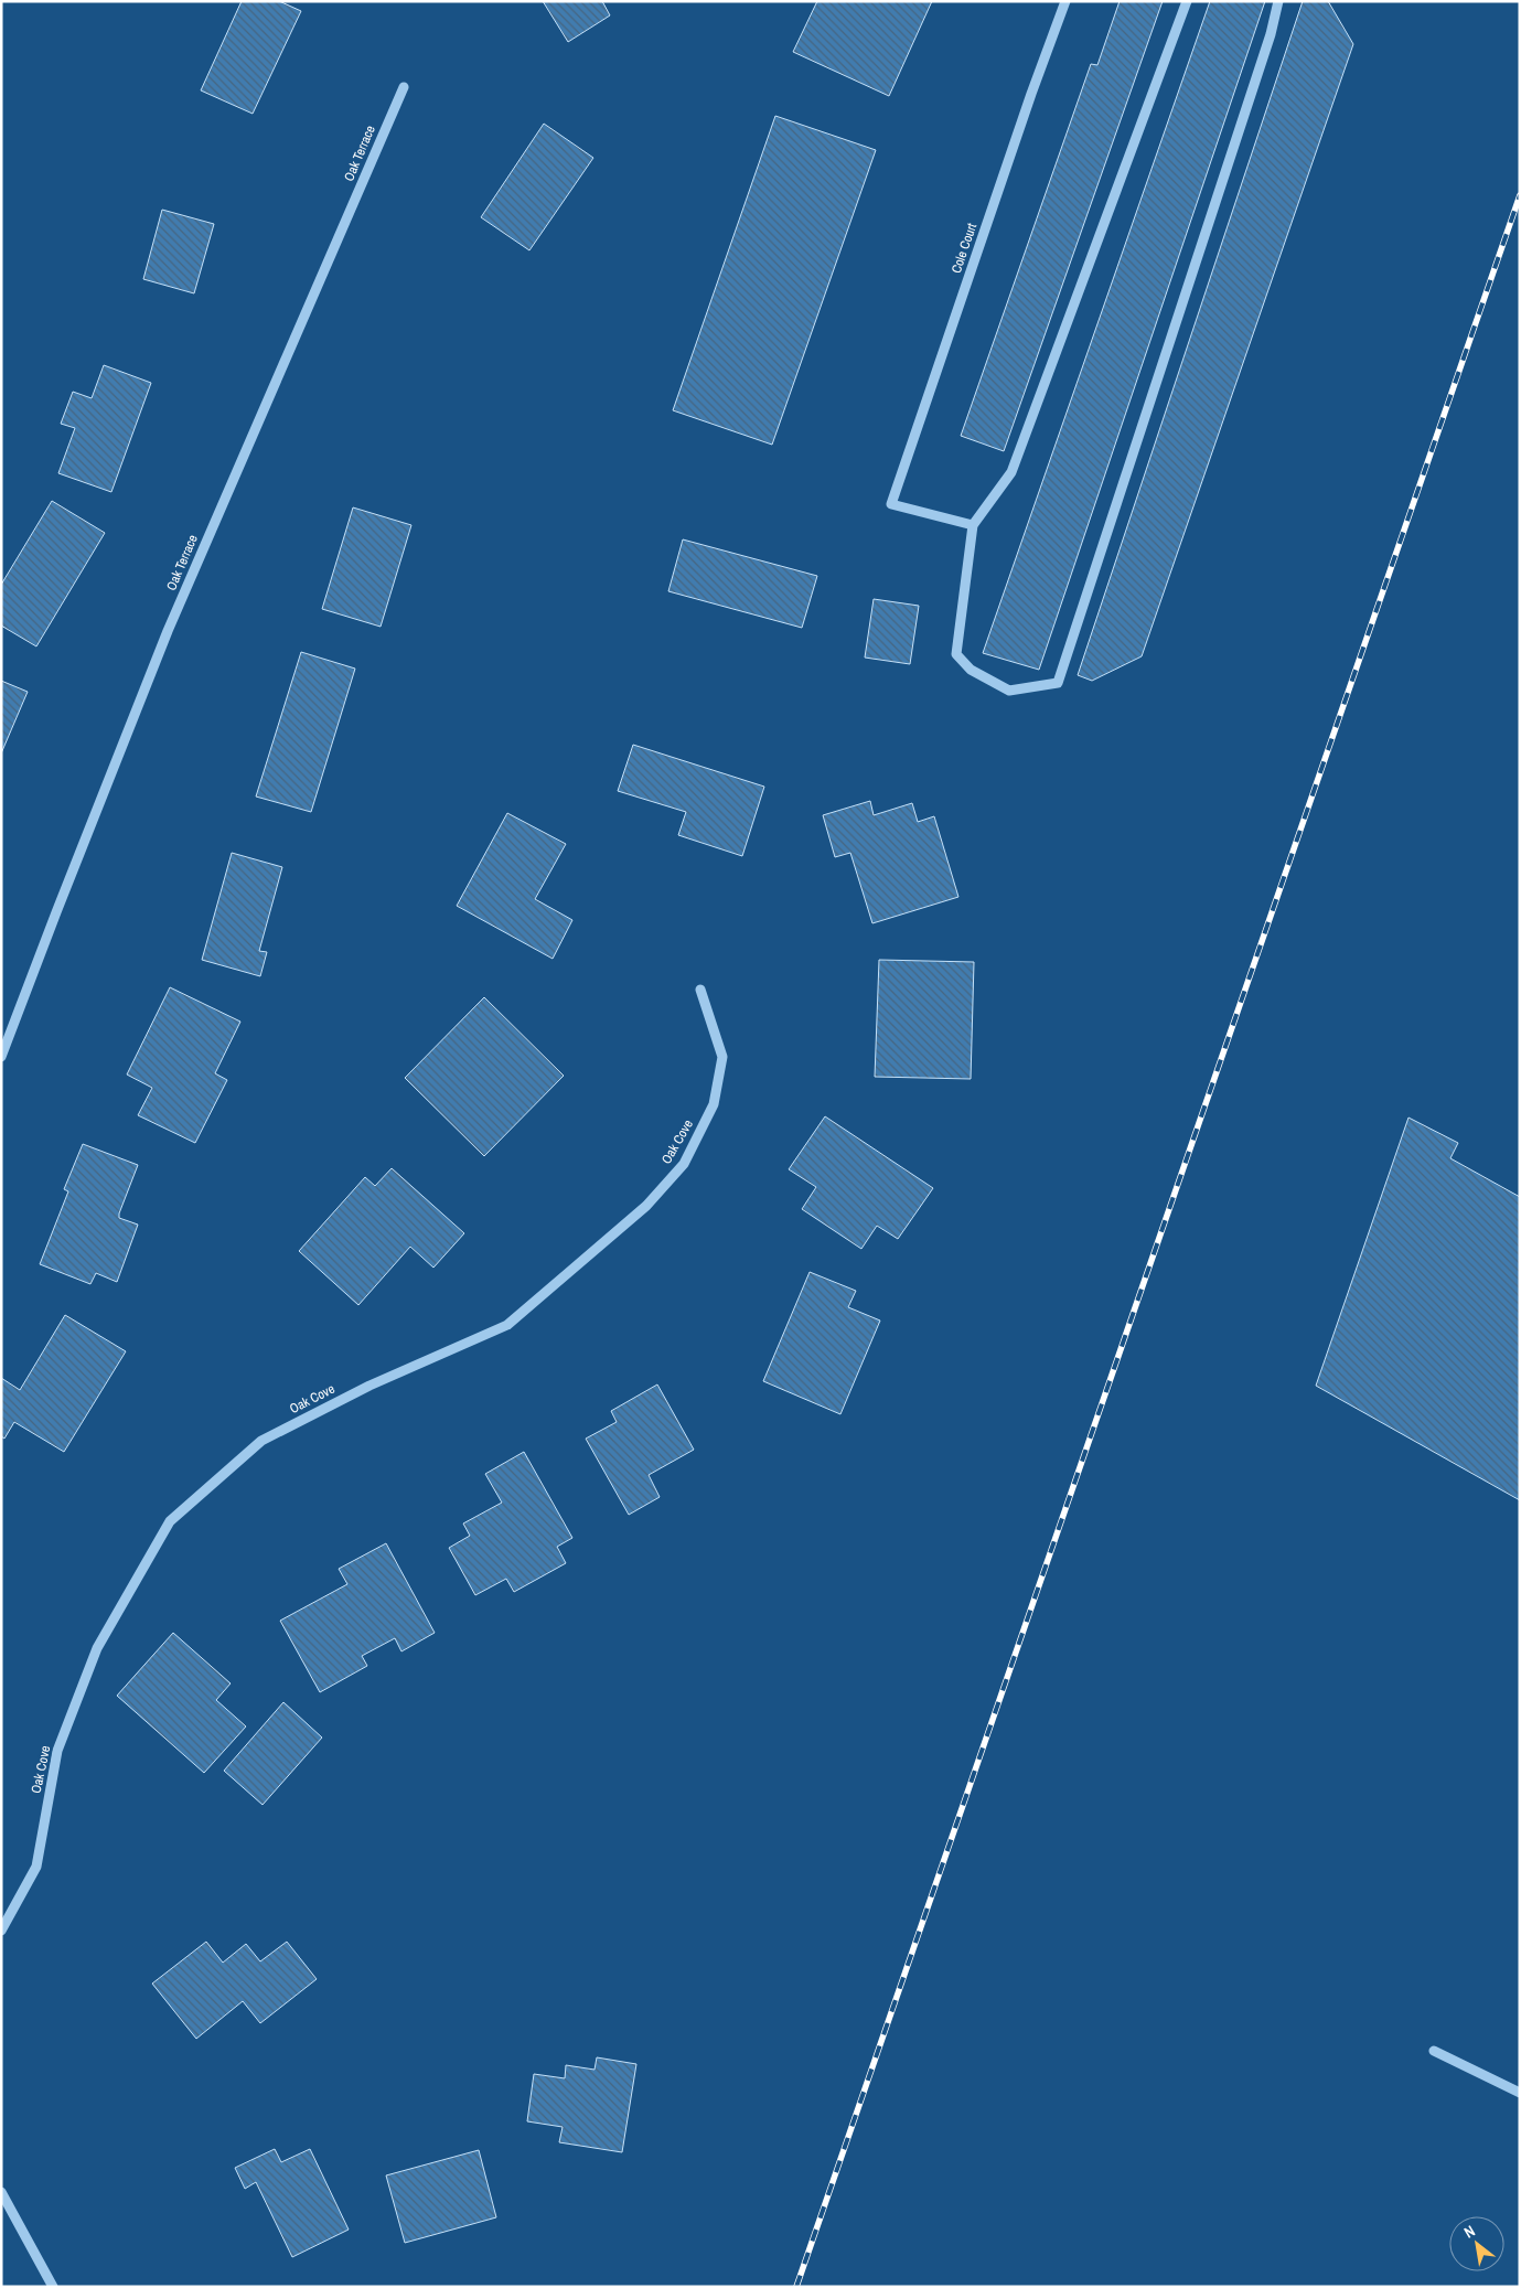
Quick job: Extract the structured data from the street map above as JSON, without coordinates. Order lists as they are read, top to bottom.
{
  "streets": {
    "street": ["Oak Terrace", "Cole Court", "Oak Cove"]
  },
  "north": "top left"
}
